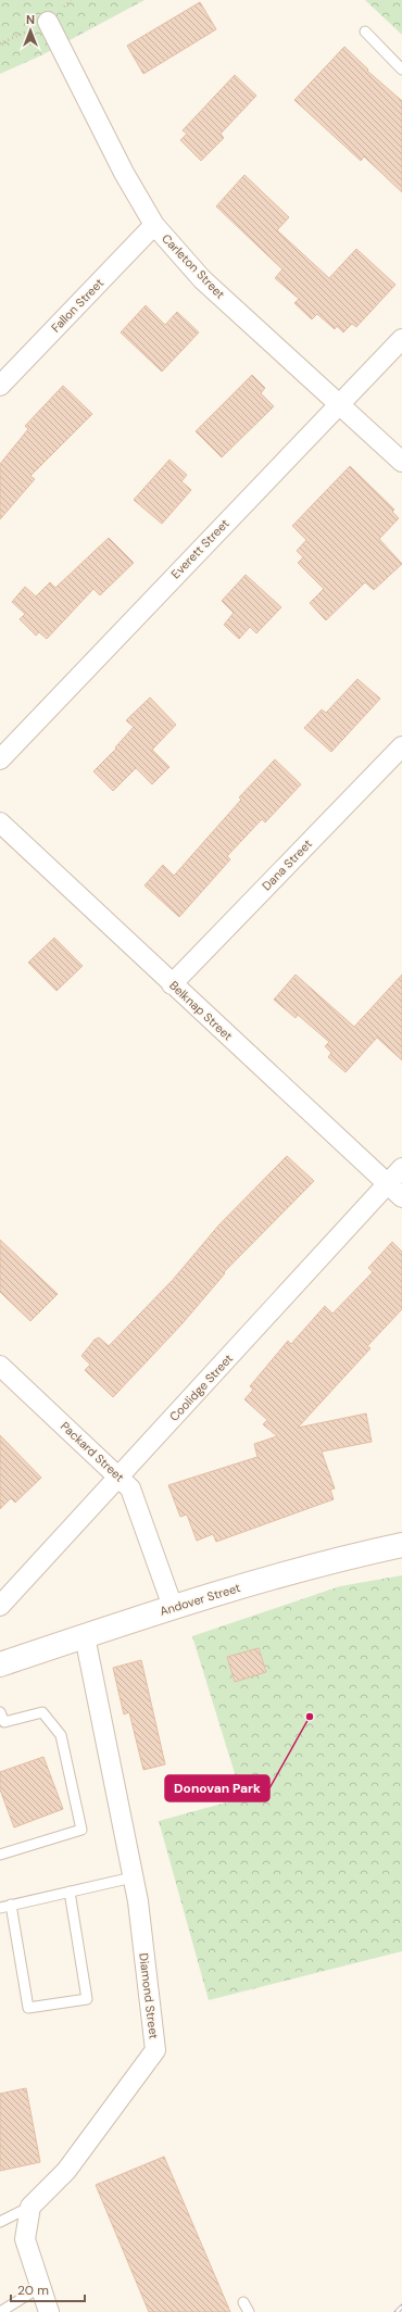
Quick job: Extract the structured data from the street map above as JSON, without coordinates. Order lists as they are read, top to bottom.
{
  "streets": {
    "main road": ["Andover Street"],
    "street": [
      "Carleton Street",
      "Fallon Street",
      "Everett Street",
      "Dana Street",
      "Belknap Street",
      "Coolidge Street",
      "Packard Street",
      "Diamond Street"
    ]
  },
  "crossings": [
    ["Carleton Street", "Fallon Street"],
    ["Carleton Street", "Everett Street"],
    ["Dana Street", "Belknap Street"],
    ["Belknap Street", "Coolidge Street"],
    ["Coolidge Street", "Packard Street"],
    ["Packard Street", "Andover Street"],
    ["Andover Street", "Diamond Street"]
  ],
  "places": ["Donovan Park"],
  "scale_bar": "20 m",
  "north": "top"
}
